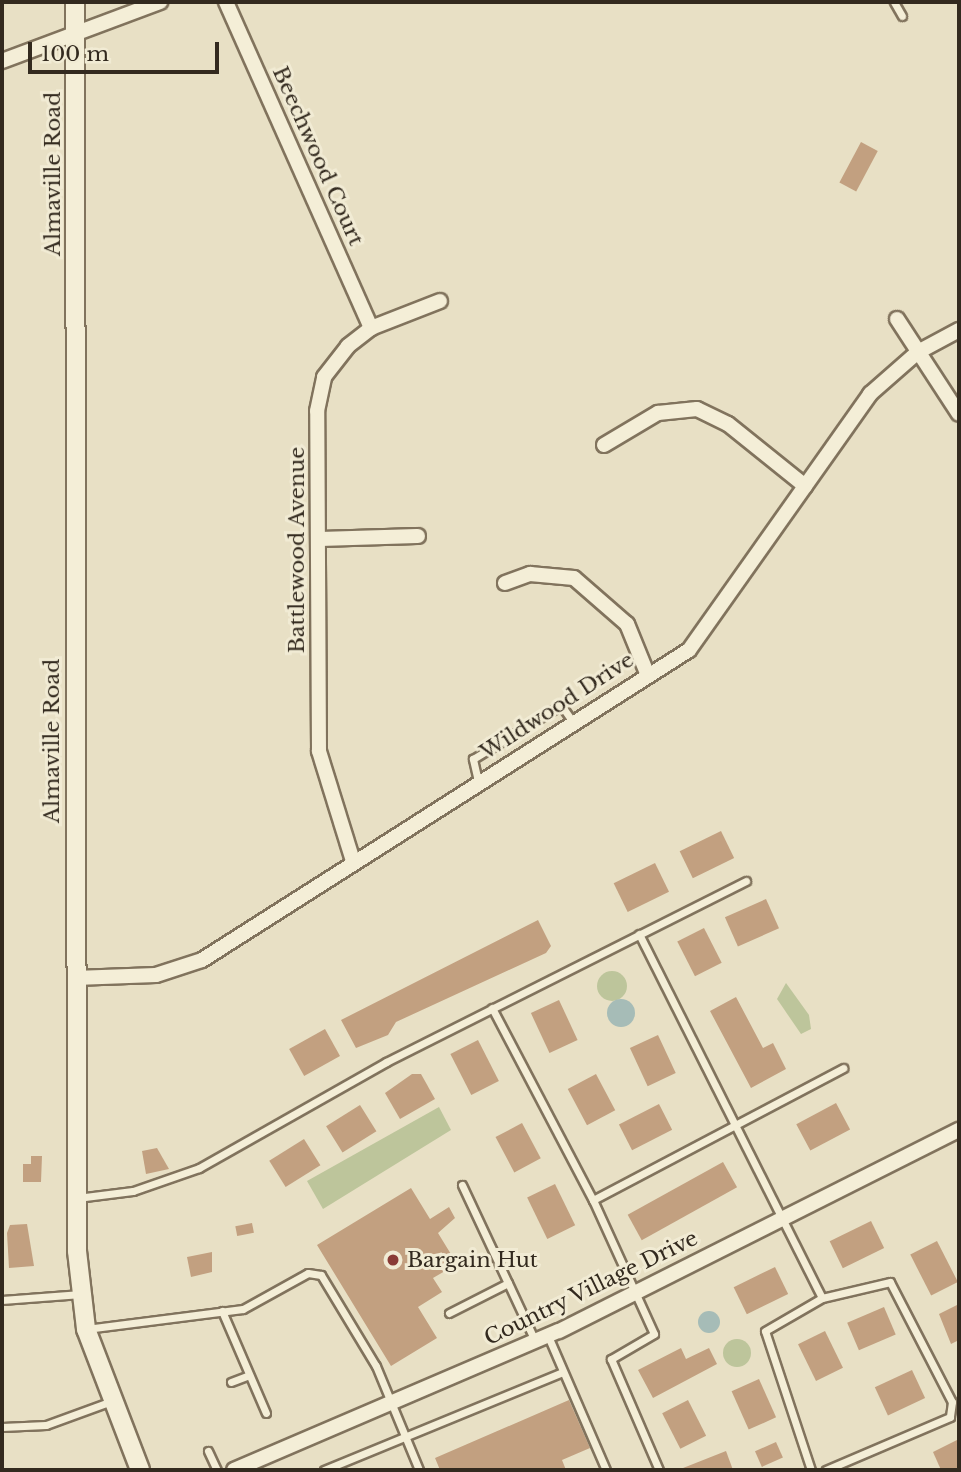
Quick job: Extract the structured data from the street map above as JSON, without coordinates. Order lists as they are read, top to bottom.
{
  "streets": {
    "street": [
      "Beechwood Court",
      "Almaville Road",
      "Battlewood Avenue",
      "Wildwood Drive",
      "Country Village Drive"
    ]
  },
  "crossings": [
    ["Beechwood Court", "Battlewood Avenue"],
    ["Almaville Road", "Wildwood Drive"],
    ["Battlewood Avenue", "Wildwood Drive"]
  ],
  "places": ["Bargain Hut"],
  "scale_bar": "100 m"
}
